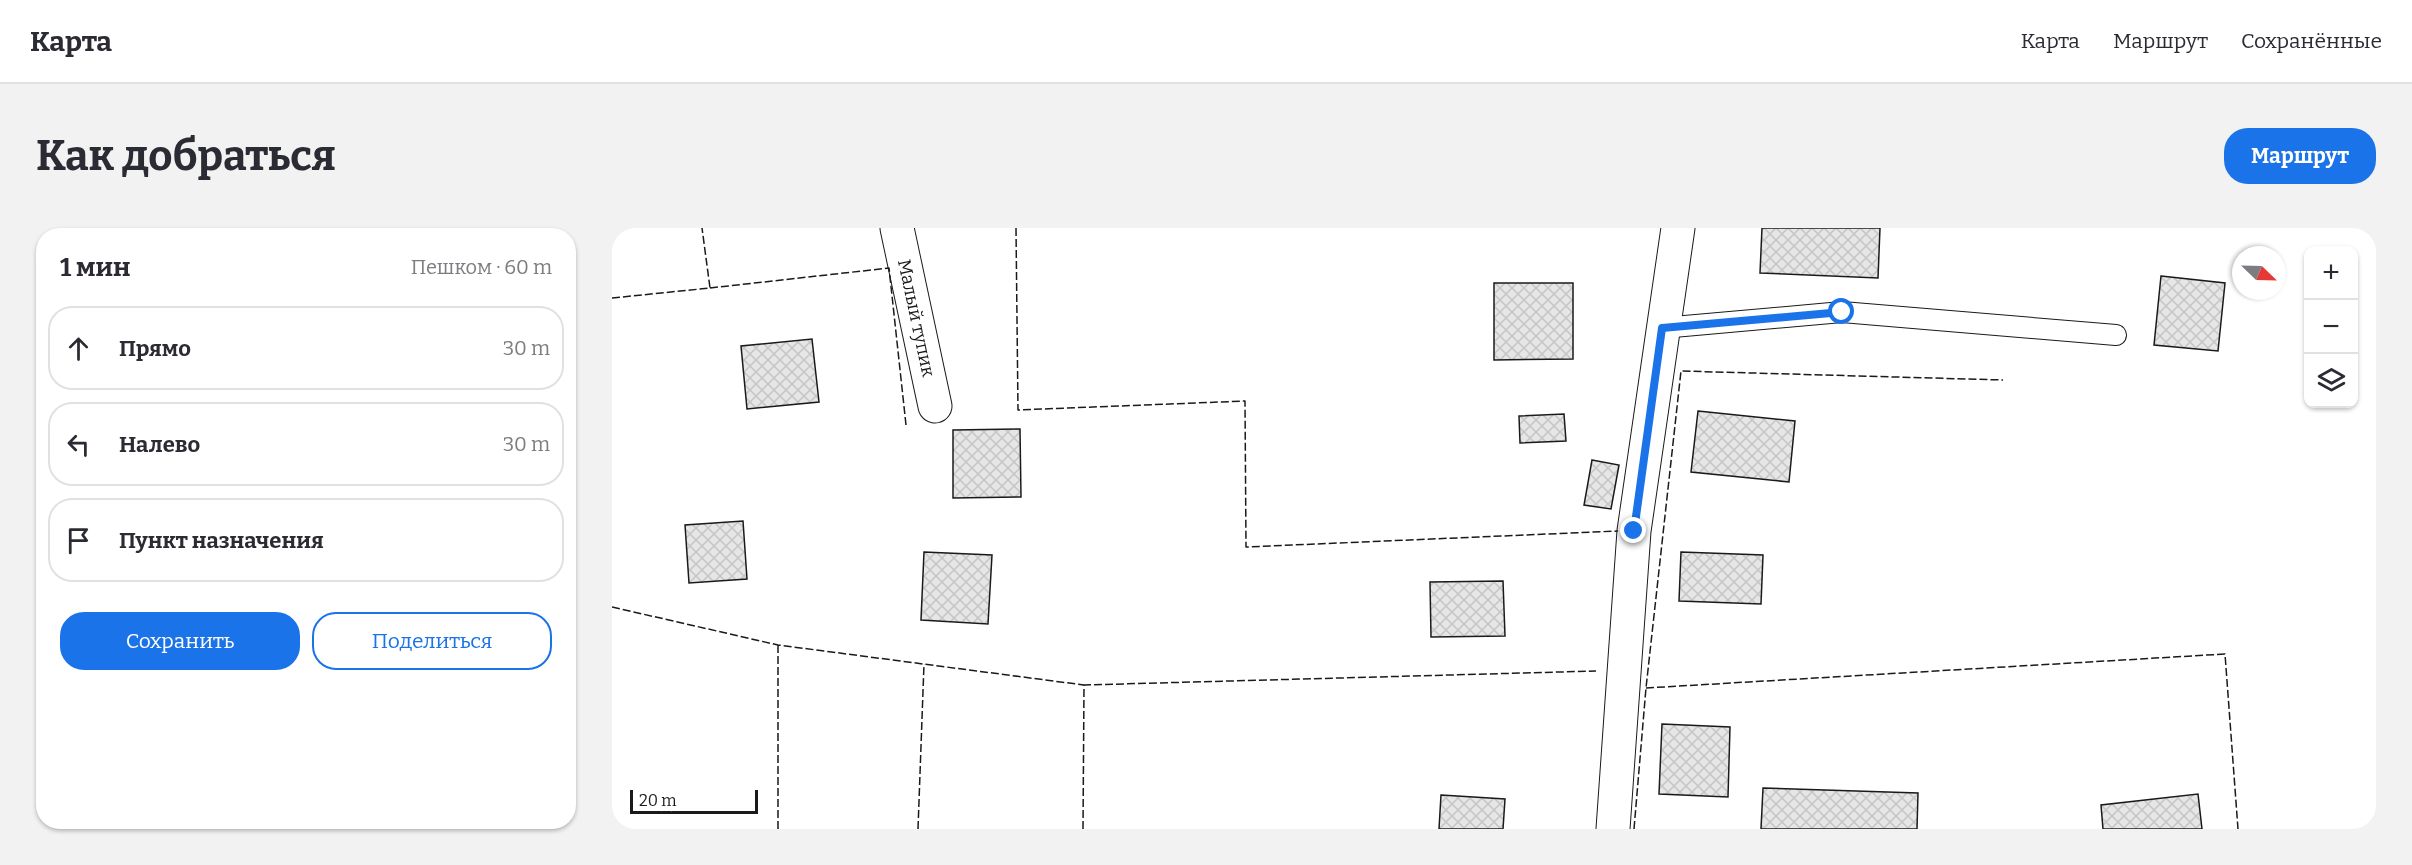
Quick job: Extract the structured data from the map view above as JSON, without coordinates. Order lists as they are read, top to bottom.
{
  "streets": {
    "street": ["Малый тупик"]
  },
  "scale_bar": "20 m",
  "north": "bottom right",
  "page": {
    "header": "Карта",
    "nav": ["Карта", "Маршрут", "Сохранённые"],
    "buttons": [
      "Маршрут",
      ["Сохранить", "Поделиться"]
    ],
    "title": "Как добраться",
    "heading": ["1 мин", "Пешком · 60 m"],
    "map_buttons": ["+", "−"],
    "list": [
      ["Прямо", "30 m"],
      ["Налево", "30 m"],
      "Пункт назначения"
    ],
    "scale": "20 m"
  }
}
